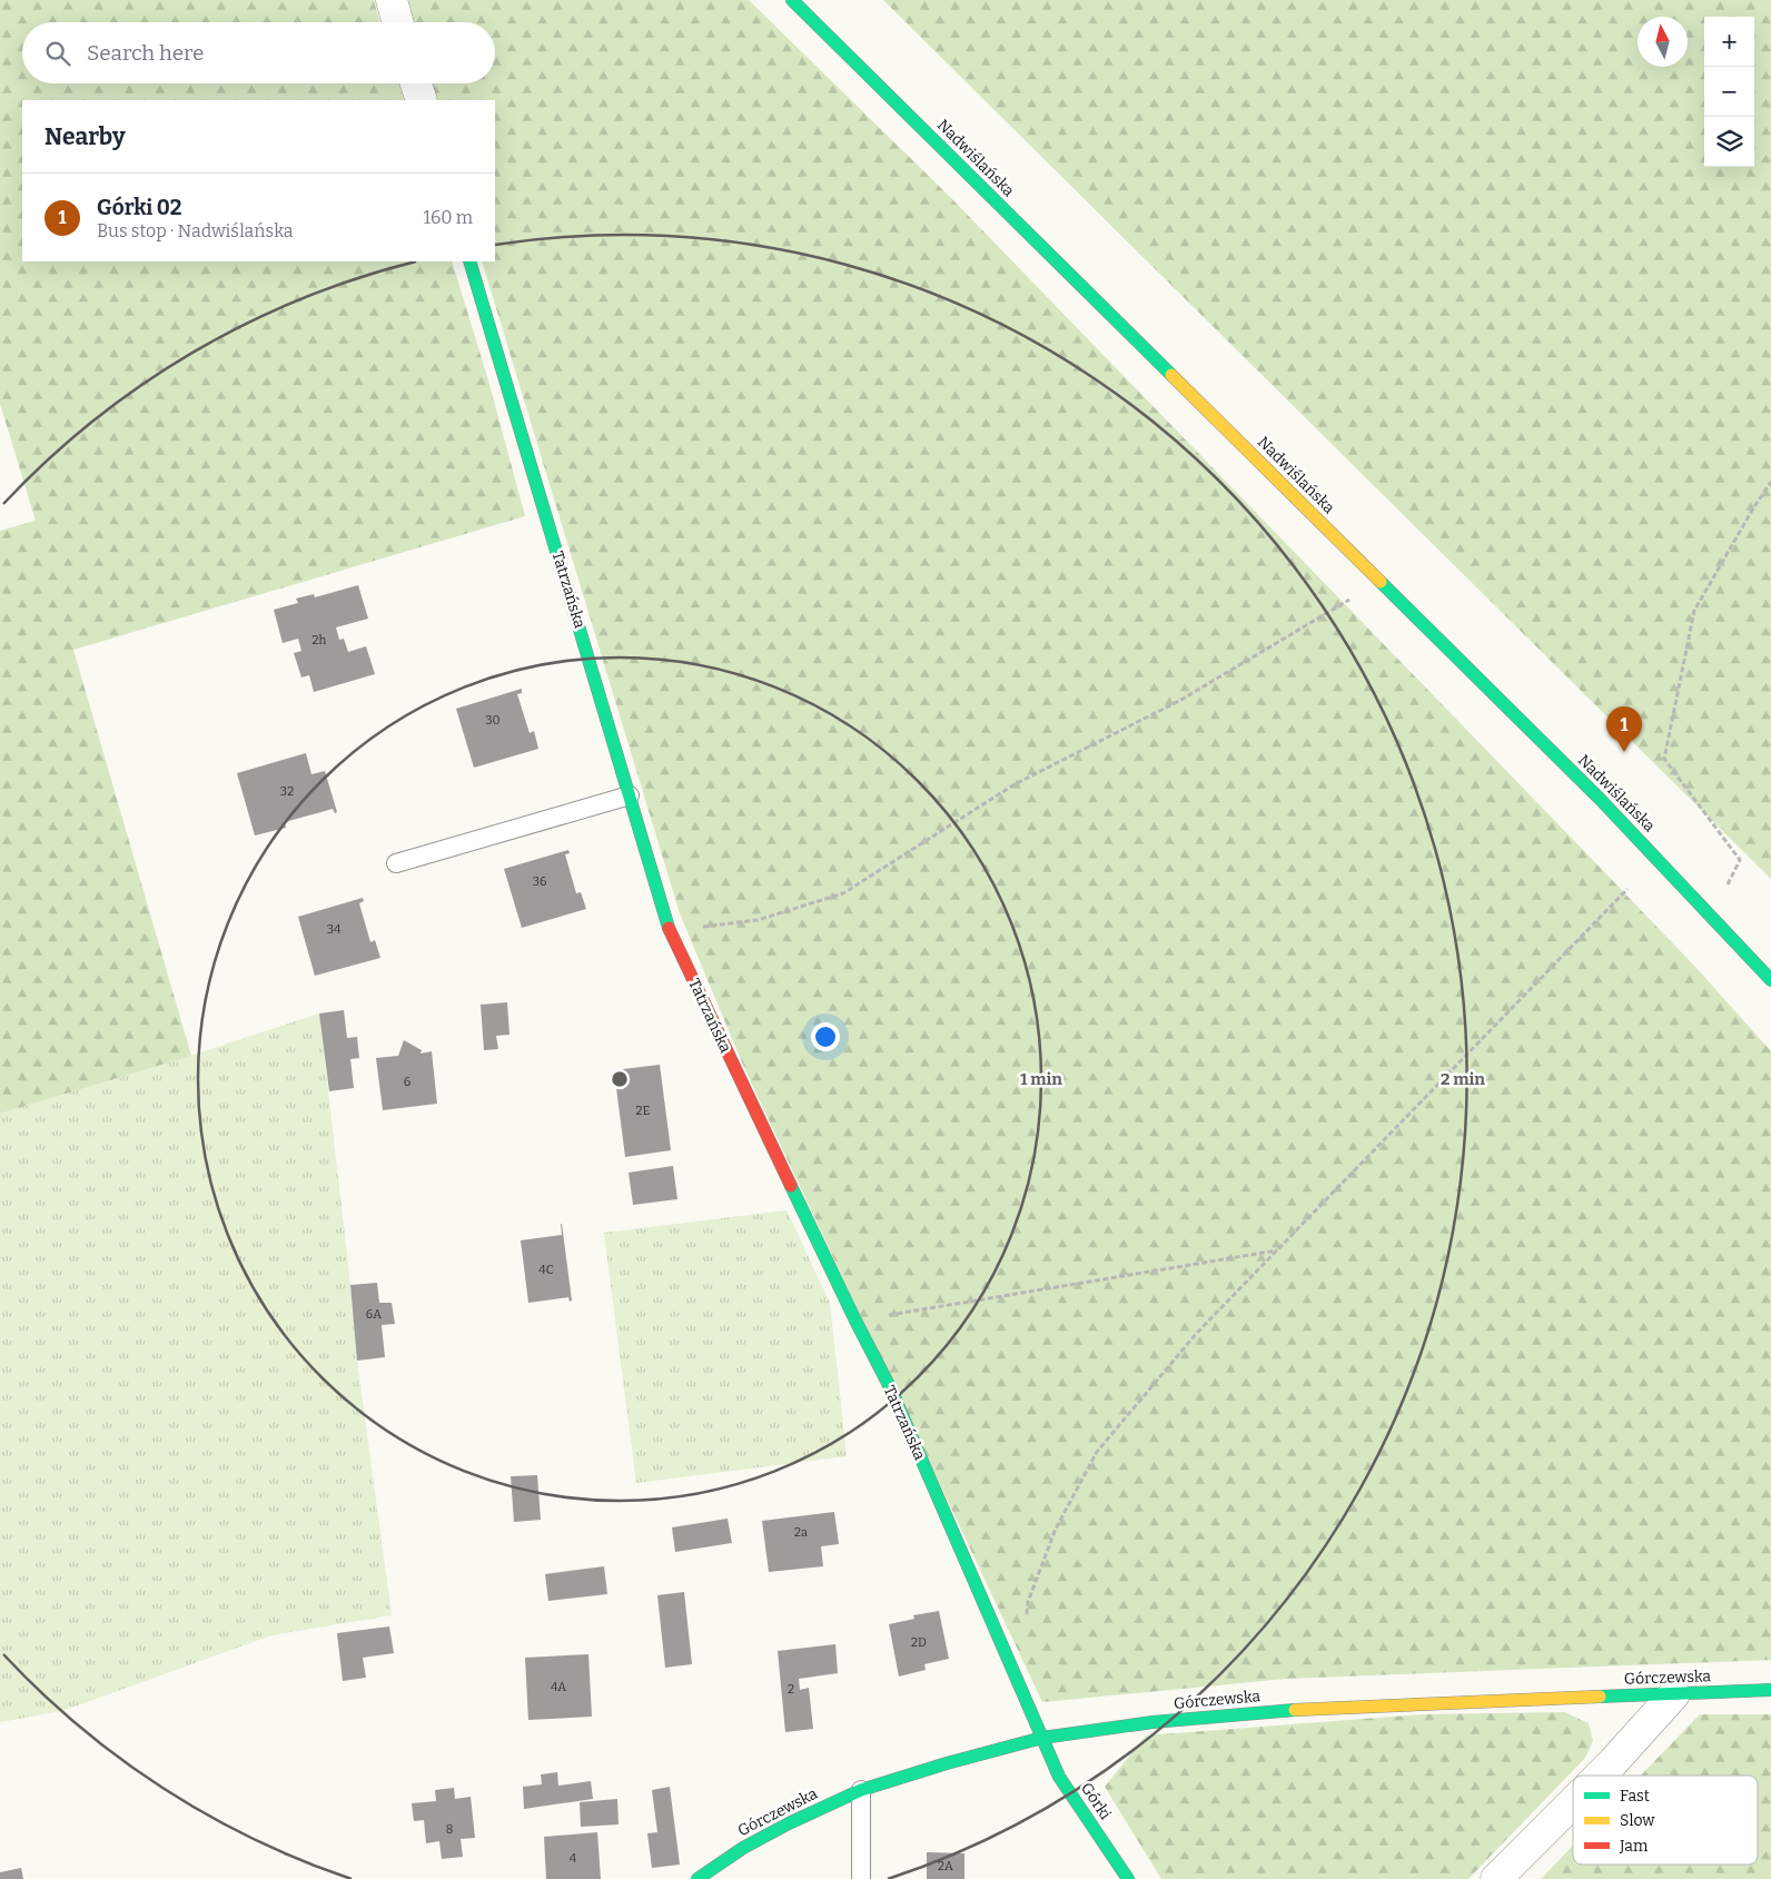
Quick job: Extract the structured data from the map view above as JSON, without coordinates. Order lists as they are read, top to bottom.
{
  "streets": {
    "street": [
      "Nadwiślańska",
      "Tatrzańska",
      "Górczewska",
      "Górki"
    ]
  },
  "crossings": [
    ["Tatrzańska", "Górczewska"],
    ["Tatrzańska", "Górki"],
    ["Górczewska", "Górki"]
  ],
  "house_numbers": [
    "2h",
    "30",
    "32",
    "36",
    "34",
    "6",
    "2E",
    "4C",
    "6A",
    "2a",
    "2D",
    "4A",
    "2",
    "8",
    "4",
    "2A"
  ],
  "legend": ["Fast", "Slow", "Jam"],
  "north": "top",
  "page": {
    "map_buttons": ["+", "−"],
    "search": "Search here",
    "heading": "Nearby",
    "list": [
      {
        "mark": "1",
        "name": "Górki 02",
        "note": "Bus stop · Nadwiślańska",
        "value": "160 m"
      }
    ],
    "pins": "1"
  },
  "rings": ["1 min", "2 min"]
}
